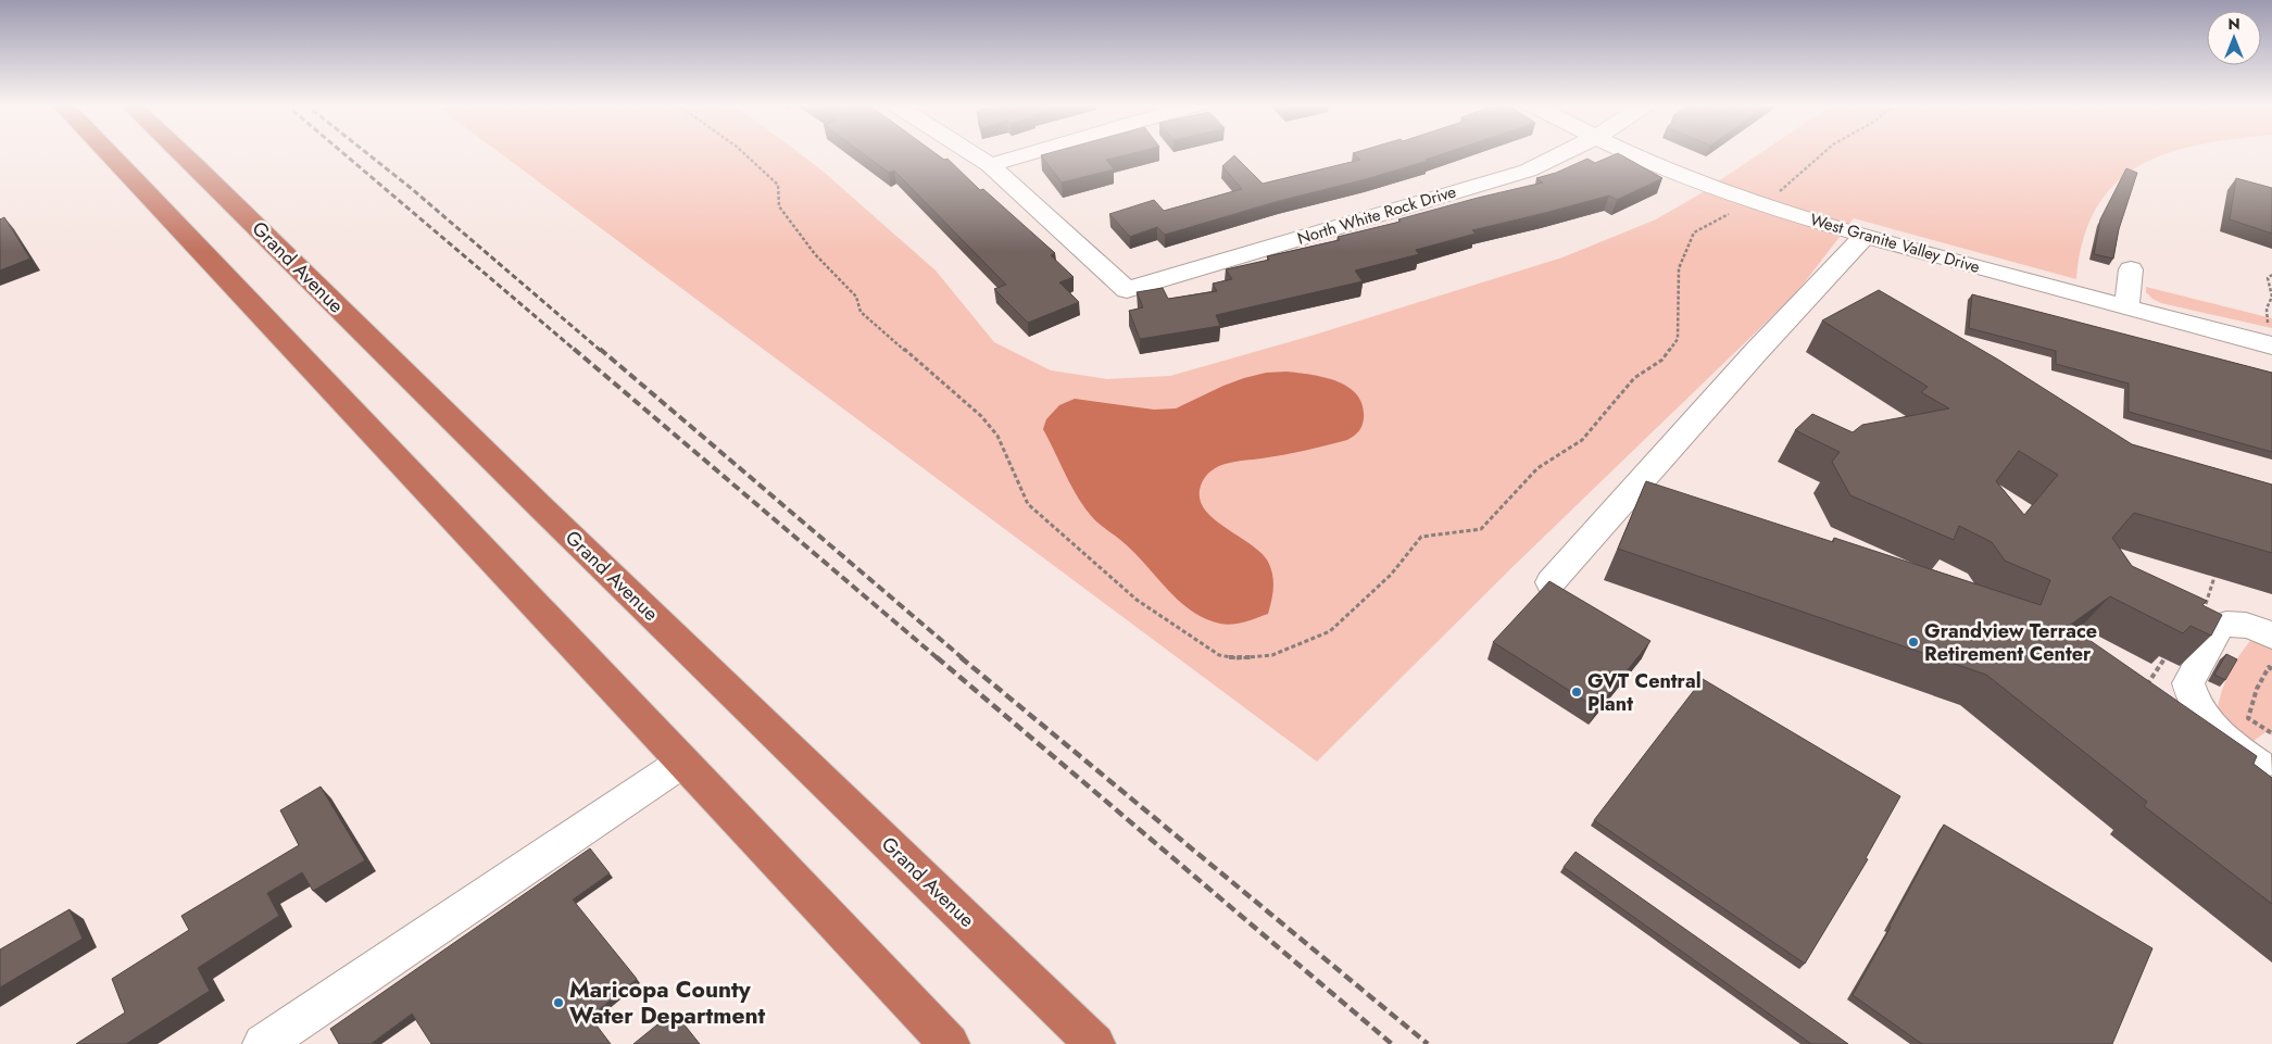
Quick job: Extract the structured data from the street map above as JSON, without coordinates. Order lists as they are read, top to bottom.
{
  "streets": {
    "highway": ["Grand Avenue"],
    "street": ["North White Rock Drive", "West Granite Valley Drive"]
  },
  "places": ["Grandview Terrace Retirement Center", "GVT Central Plant", "Maricopa County Water Department"],
  "north": "top"
}
